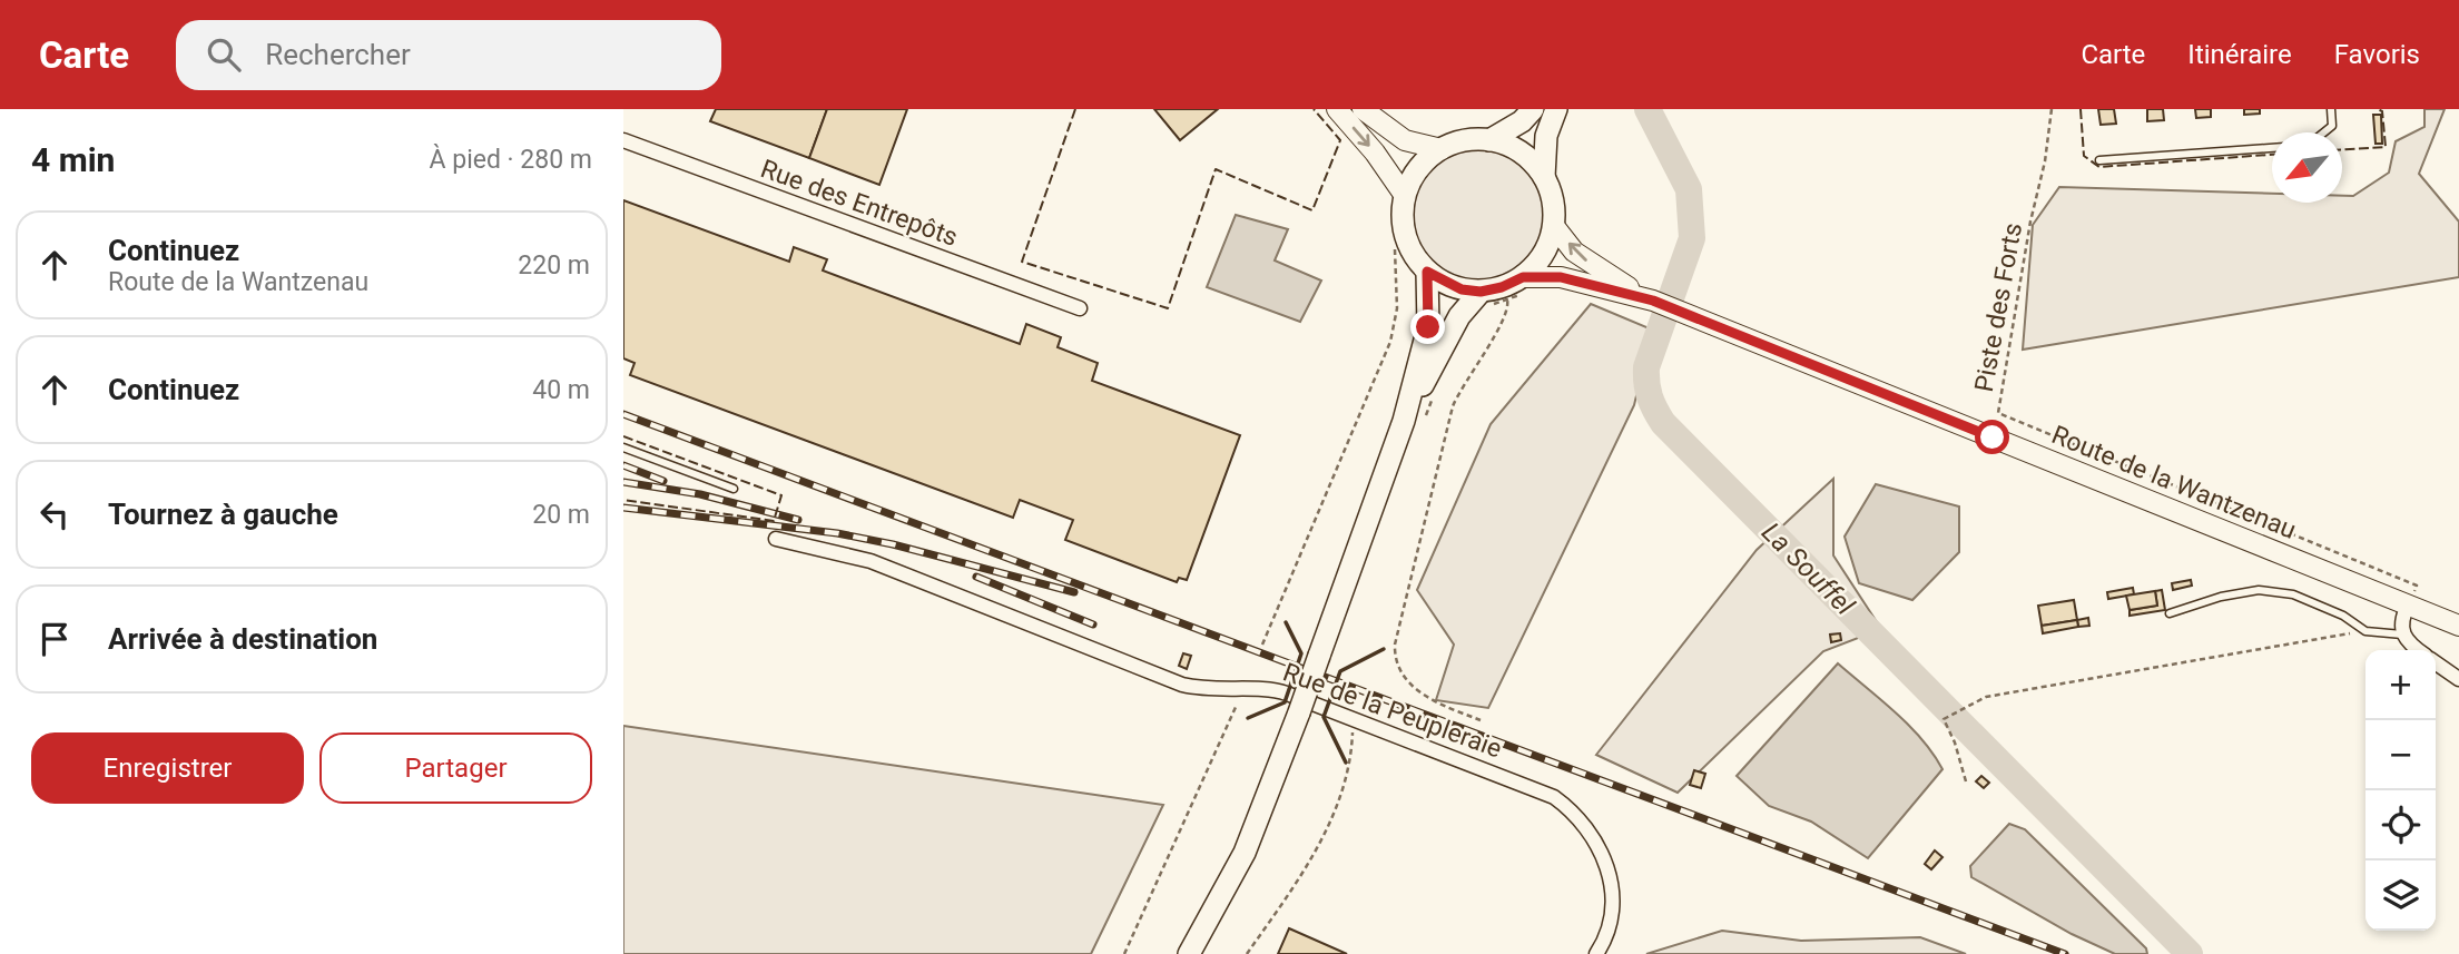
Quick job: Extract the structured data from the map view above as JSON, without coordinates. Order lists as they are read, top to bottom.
{
  "streets": {
    "main road": ["Route de la Wantzenau"],
    "street": ["Rue des Entrepôts", "Rue de la Peupleraie"],
    "path": ["Piste des Forts"]
  },
  "crossings": [
    ["Piste des Forts", "Route de la Wantzenau"]
  ],
  "water": ["La Souffel"],
  "north": "bottom left",
  "page": {
    "header": "Carte",
    "search": "Rechercher",
    "nav": ["Carte", "Itinéraire", "Favoris"],
    "heading": ["4 min", "À pied · 280 m"],
    "list": [
      ["Continuez", "Route de la Wantzenau", "220 m"],
      ["Continuez", "40 m"],
      ["Tournez à gauche", "20 m"],
      "Arrivée à destination"
    ],
    "map_buttons": ["+", "−"],
    "buttons": ["Enregistrer", "Partager"]
  }
}
